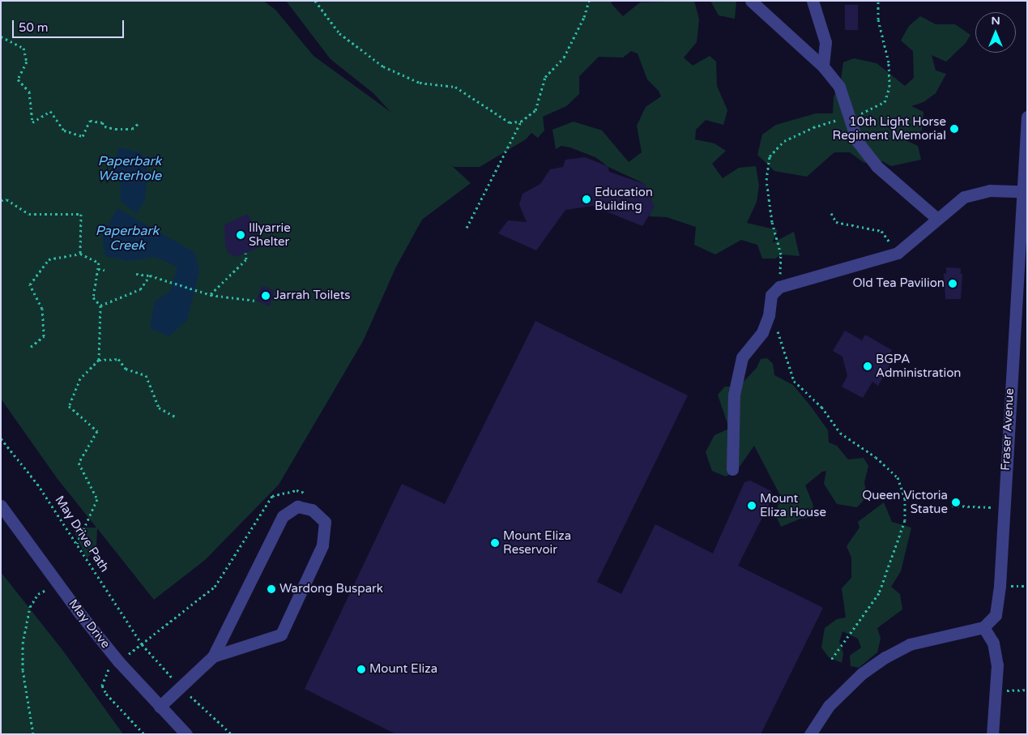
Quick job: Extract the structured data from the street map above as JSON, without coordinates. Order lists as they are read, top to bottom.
{
  "streets": {
    "street": ["Fraser Avenue", "May Drive"],
    "path": ["May Drive Path"]
  },
  "water": ["Paperbark Waterhole", "Paperbark Creek"],
  "places": [
    "10th Light Horse Regiment Memorial",
    "Education Building",
    "Illyarrie Shelter",
    "Old Tea Pavilion",
    "Jarrah Toilets",
    "BGPA Administration",
    "Queen Victoria Statue",
    "Mount Eliza House",
    "Mount Eliza Reservoir",
    "Wardong Buspark",
    "Mount Eliza"
  ],
  "scale_bar": "50 m",
  "north": "top"
}
